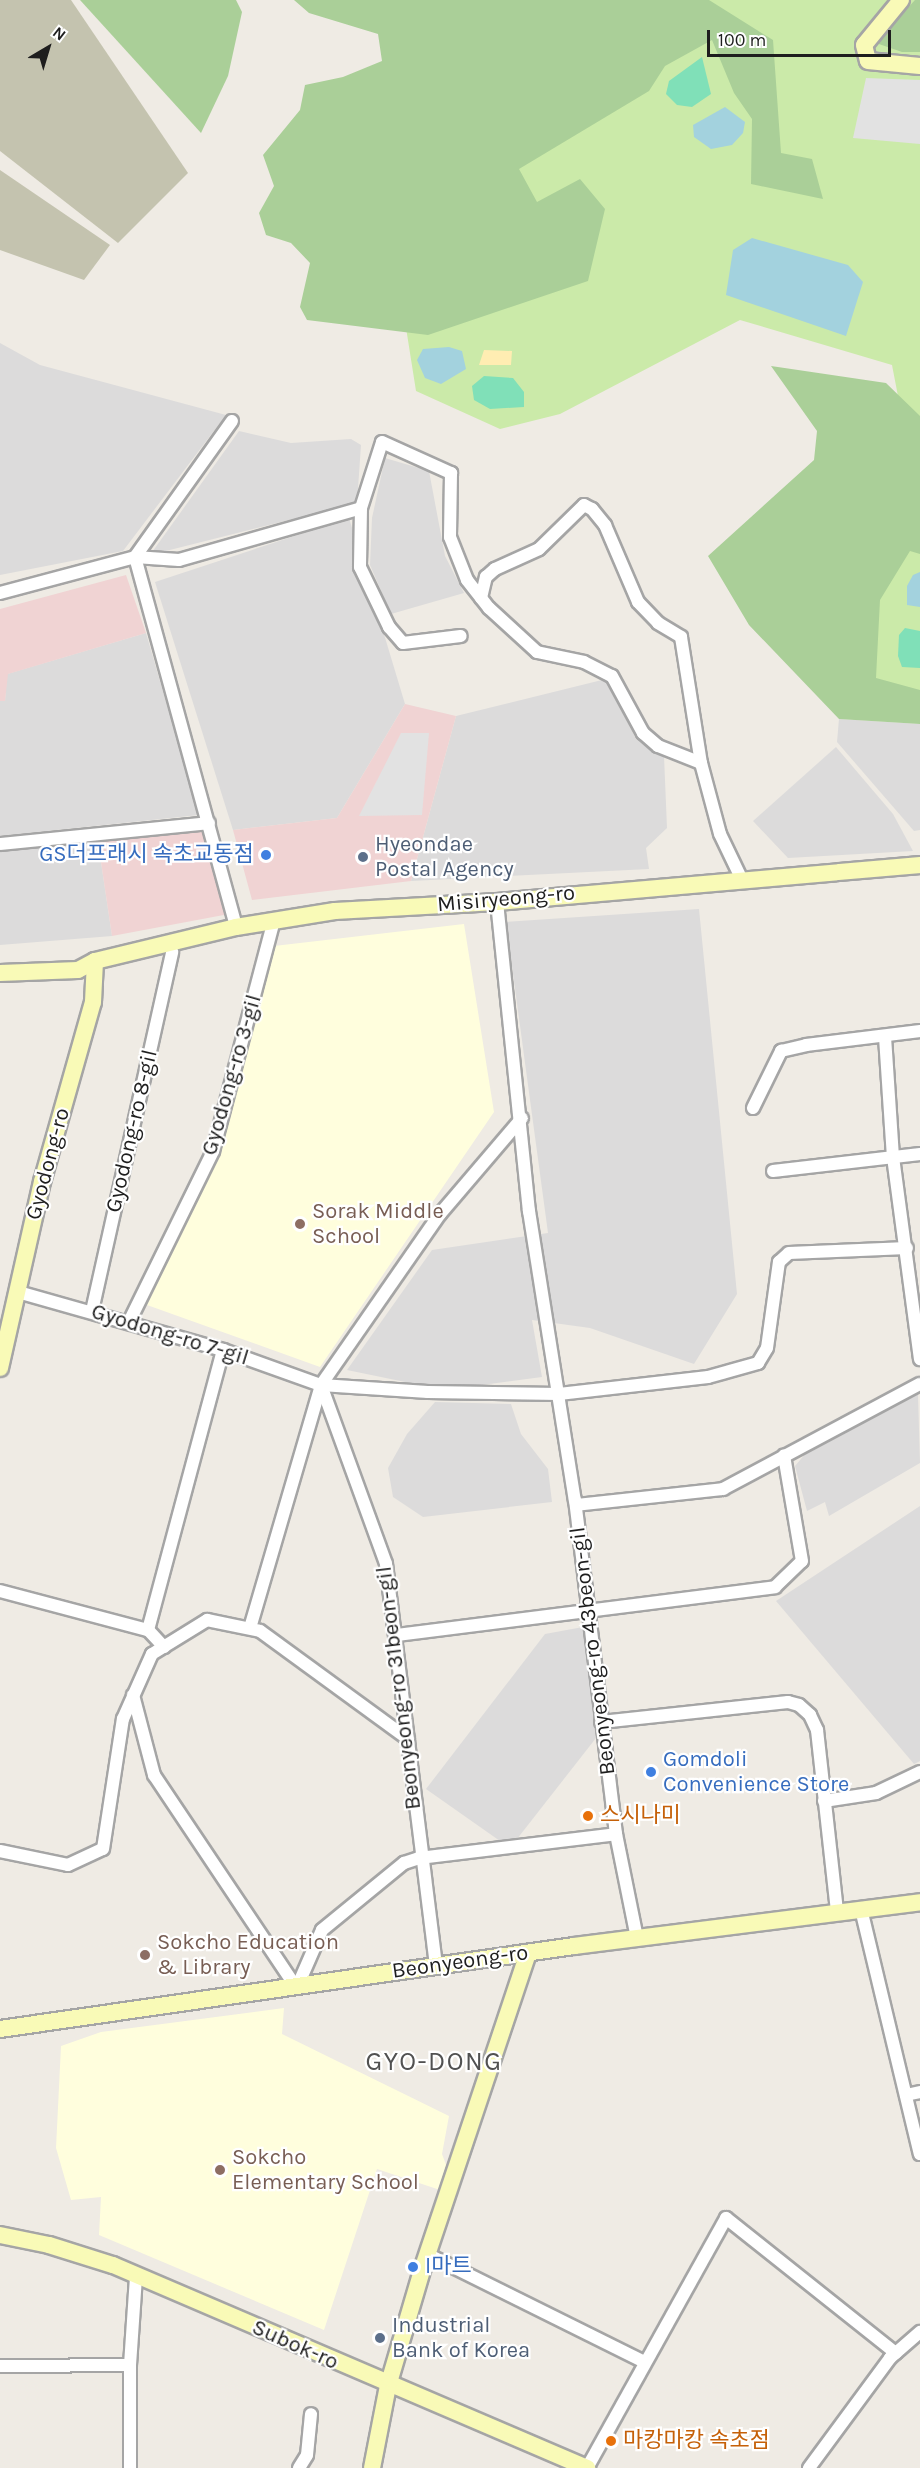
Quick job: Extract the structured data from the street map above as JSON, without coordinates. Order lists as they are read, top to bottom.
{
  "streets": {
    "street": [
      "Misiryeong-ro",
      "Gyodong-ro 3-gil",
      "Gyodong-ro 8-gil",
      "Gyodong-ro",
      "Gyodong-ro 7-gil",
      "Beonyeong-ro 43beon-gil",
      "Beonyeong-ro 31beon-gil",
      "Beonyeong-ro",
      "Subok-ro"
    ]
  },
  "crossings": [
    ["Misiryeong-ro", "Gyodong-ro 3-gil"],
    ["Misiryeong-ro", "Gyodong-ro"],
    ["Misiryeong-ro", "Beonyeong-ro 43beon-gil"],
    ["Gyodong-ro 3-gil", "Gyodong-ro 7-gil"],
    ["Gyodong-ro 8-gil", "Gyodong-ro 7-gil"],
    ["Gyodong-ro", "Gyodong-ro 7-gil"],
    ["Gyodong-ro 7-gil", "Beonyeong-ro 43beon-gil"],
    ["Gyodong-ro 7-gil", "Beonyeong-ro 31beon-gil"],
    ["Beonyeong-ro 43beon-gil", "Beonyeong-ro"],
    ["Beonyeong-ro 31beon-gil", "Beonyeong-ro"]
  ],
  "districts": ["GYO-DONG"],
  "places": [
    "GS더프래시 속초교동점",
    "Hyeondae Postal Agency",
    "Sorak Middle School",
    "Gomdoli Convenience Store",
    "스시나미",
    "Sokcho Education & Library",
    "Sokcho Elementary School",
    "l마트",
    "Industrial Bank of Korea",
    "마캉마캉 속초점"
  ],
  "scale_bar": "100 m",
  "north": "top right"
}
